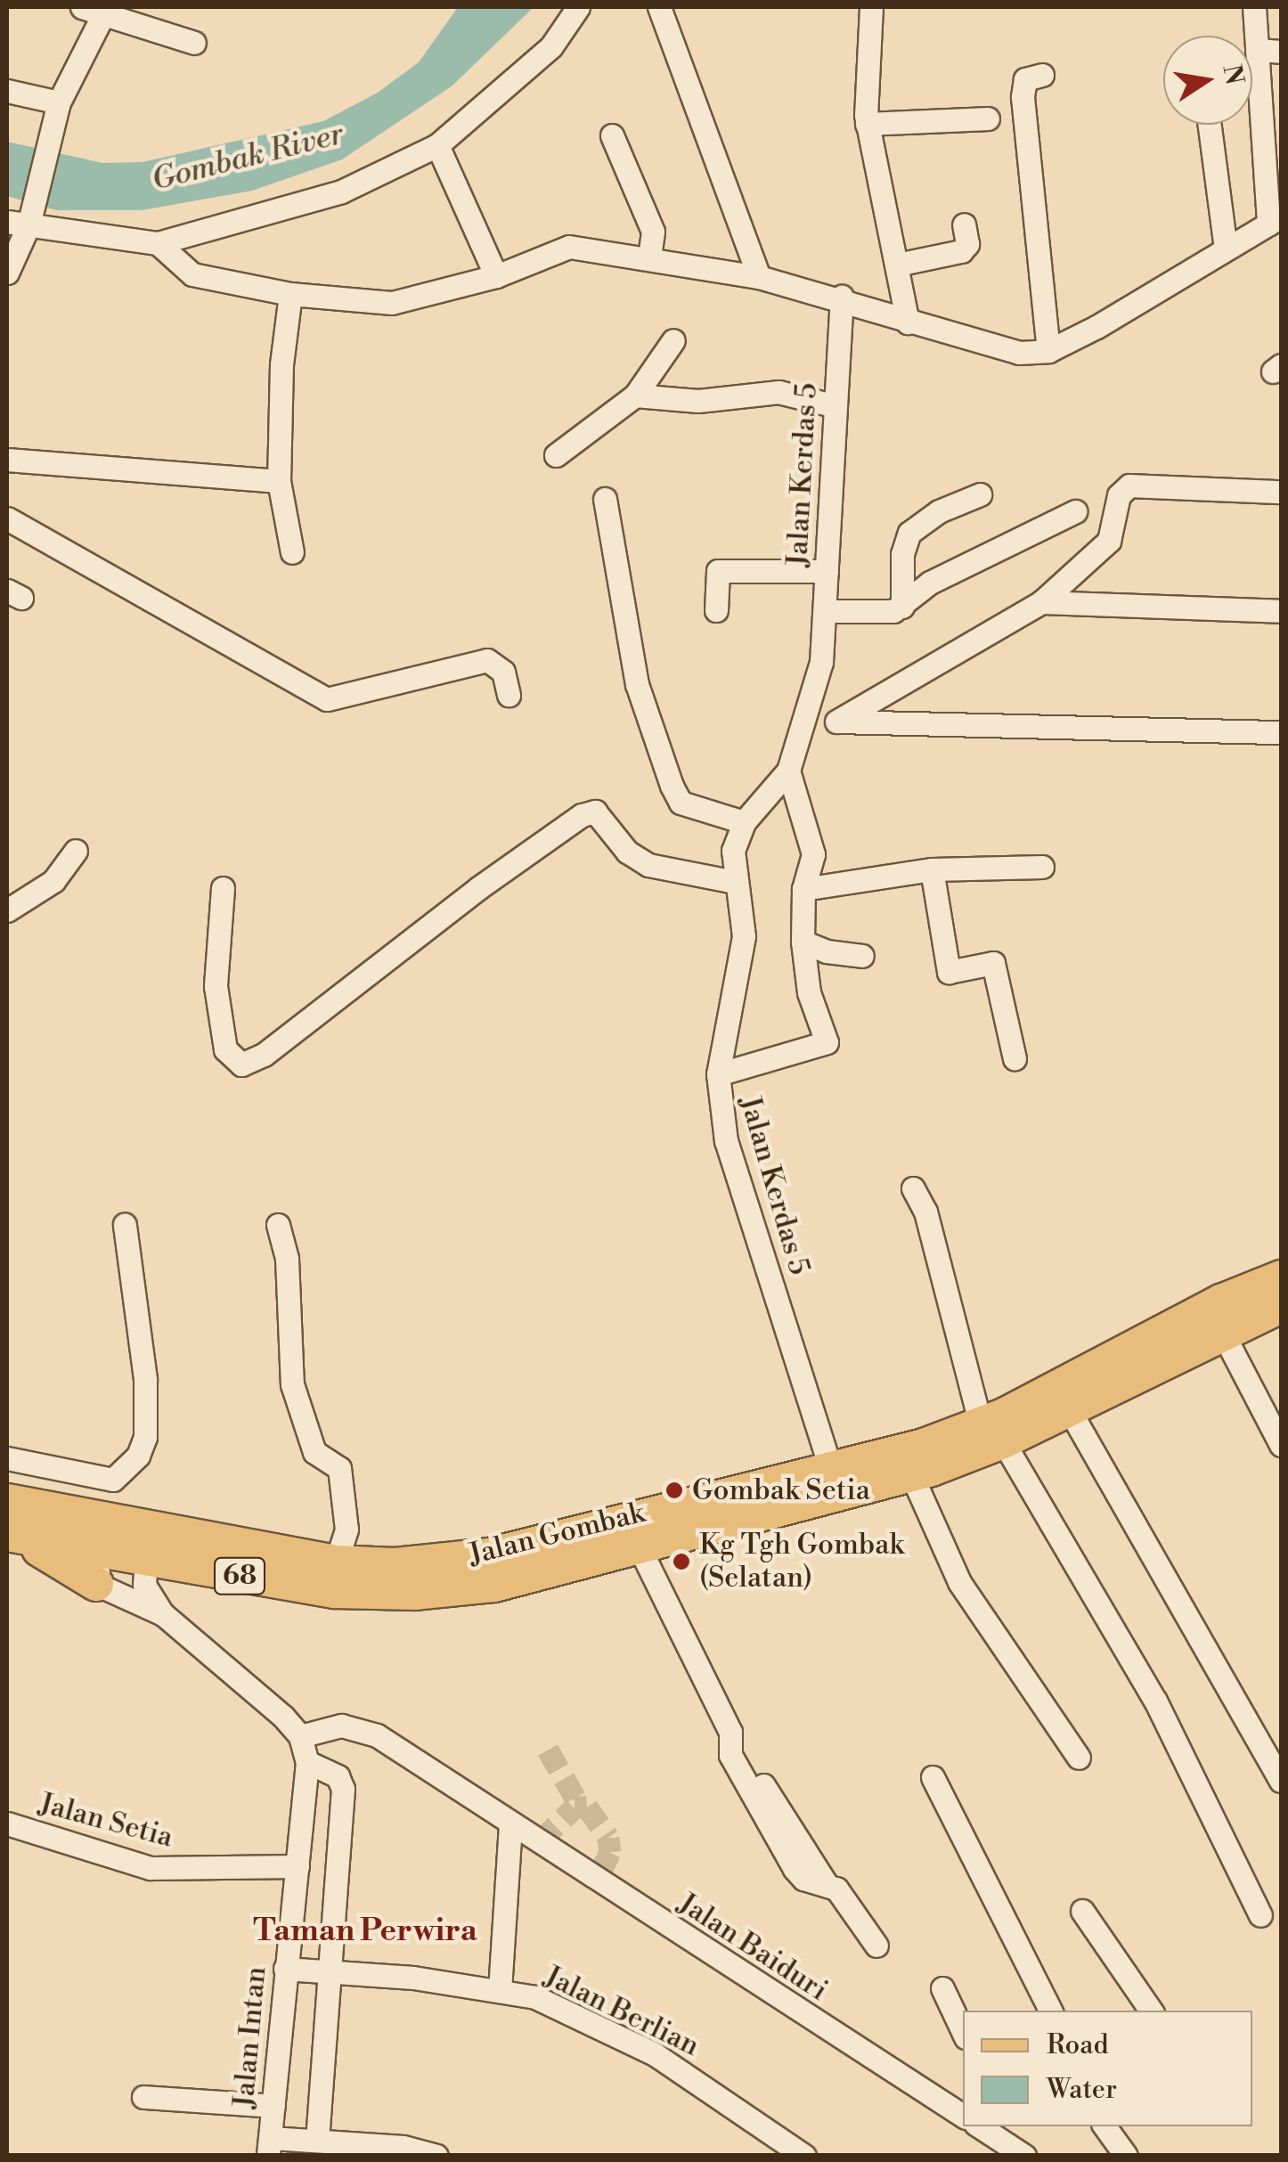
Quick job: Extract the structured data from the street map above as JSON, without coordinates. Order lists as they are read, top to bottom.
{
  "streets": {
    "main road": ["Jalan Gombak", "68"],
    "street": [
      "Jalan Kerdas 5",
      "Jalan Setia",
      "Jalan Baiduri",
      "Jalan Berlian",
      "Jalan Intan"
    ]
  },
  "crossings": [
    ["Jalan Kerdas 5", "Jalan Gombak"],
    ["Jalan Setia", "Jalan Intan"],
    ["Jalan Baiduri", "Jalan Intan"],
    ["Jalan Berlian", "Jalan Intan"]
  ],
  "districts": ["Taman Perwira"],
  "water": ["Gombak River"],
  "places": ["Gombak Setia", "Kg Tgh Gombak (Selatan)"],
  "legend": ["Road", "Water"],
  "north": "right"
}
